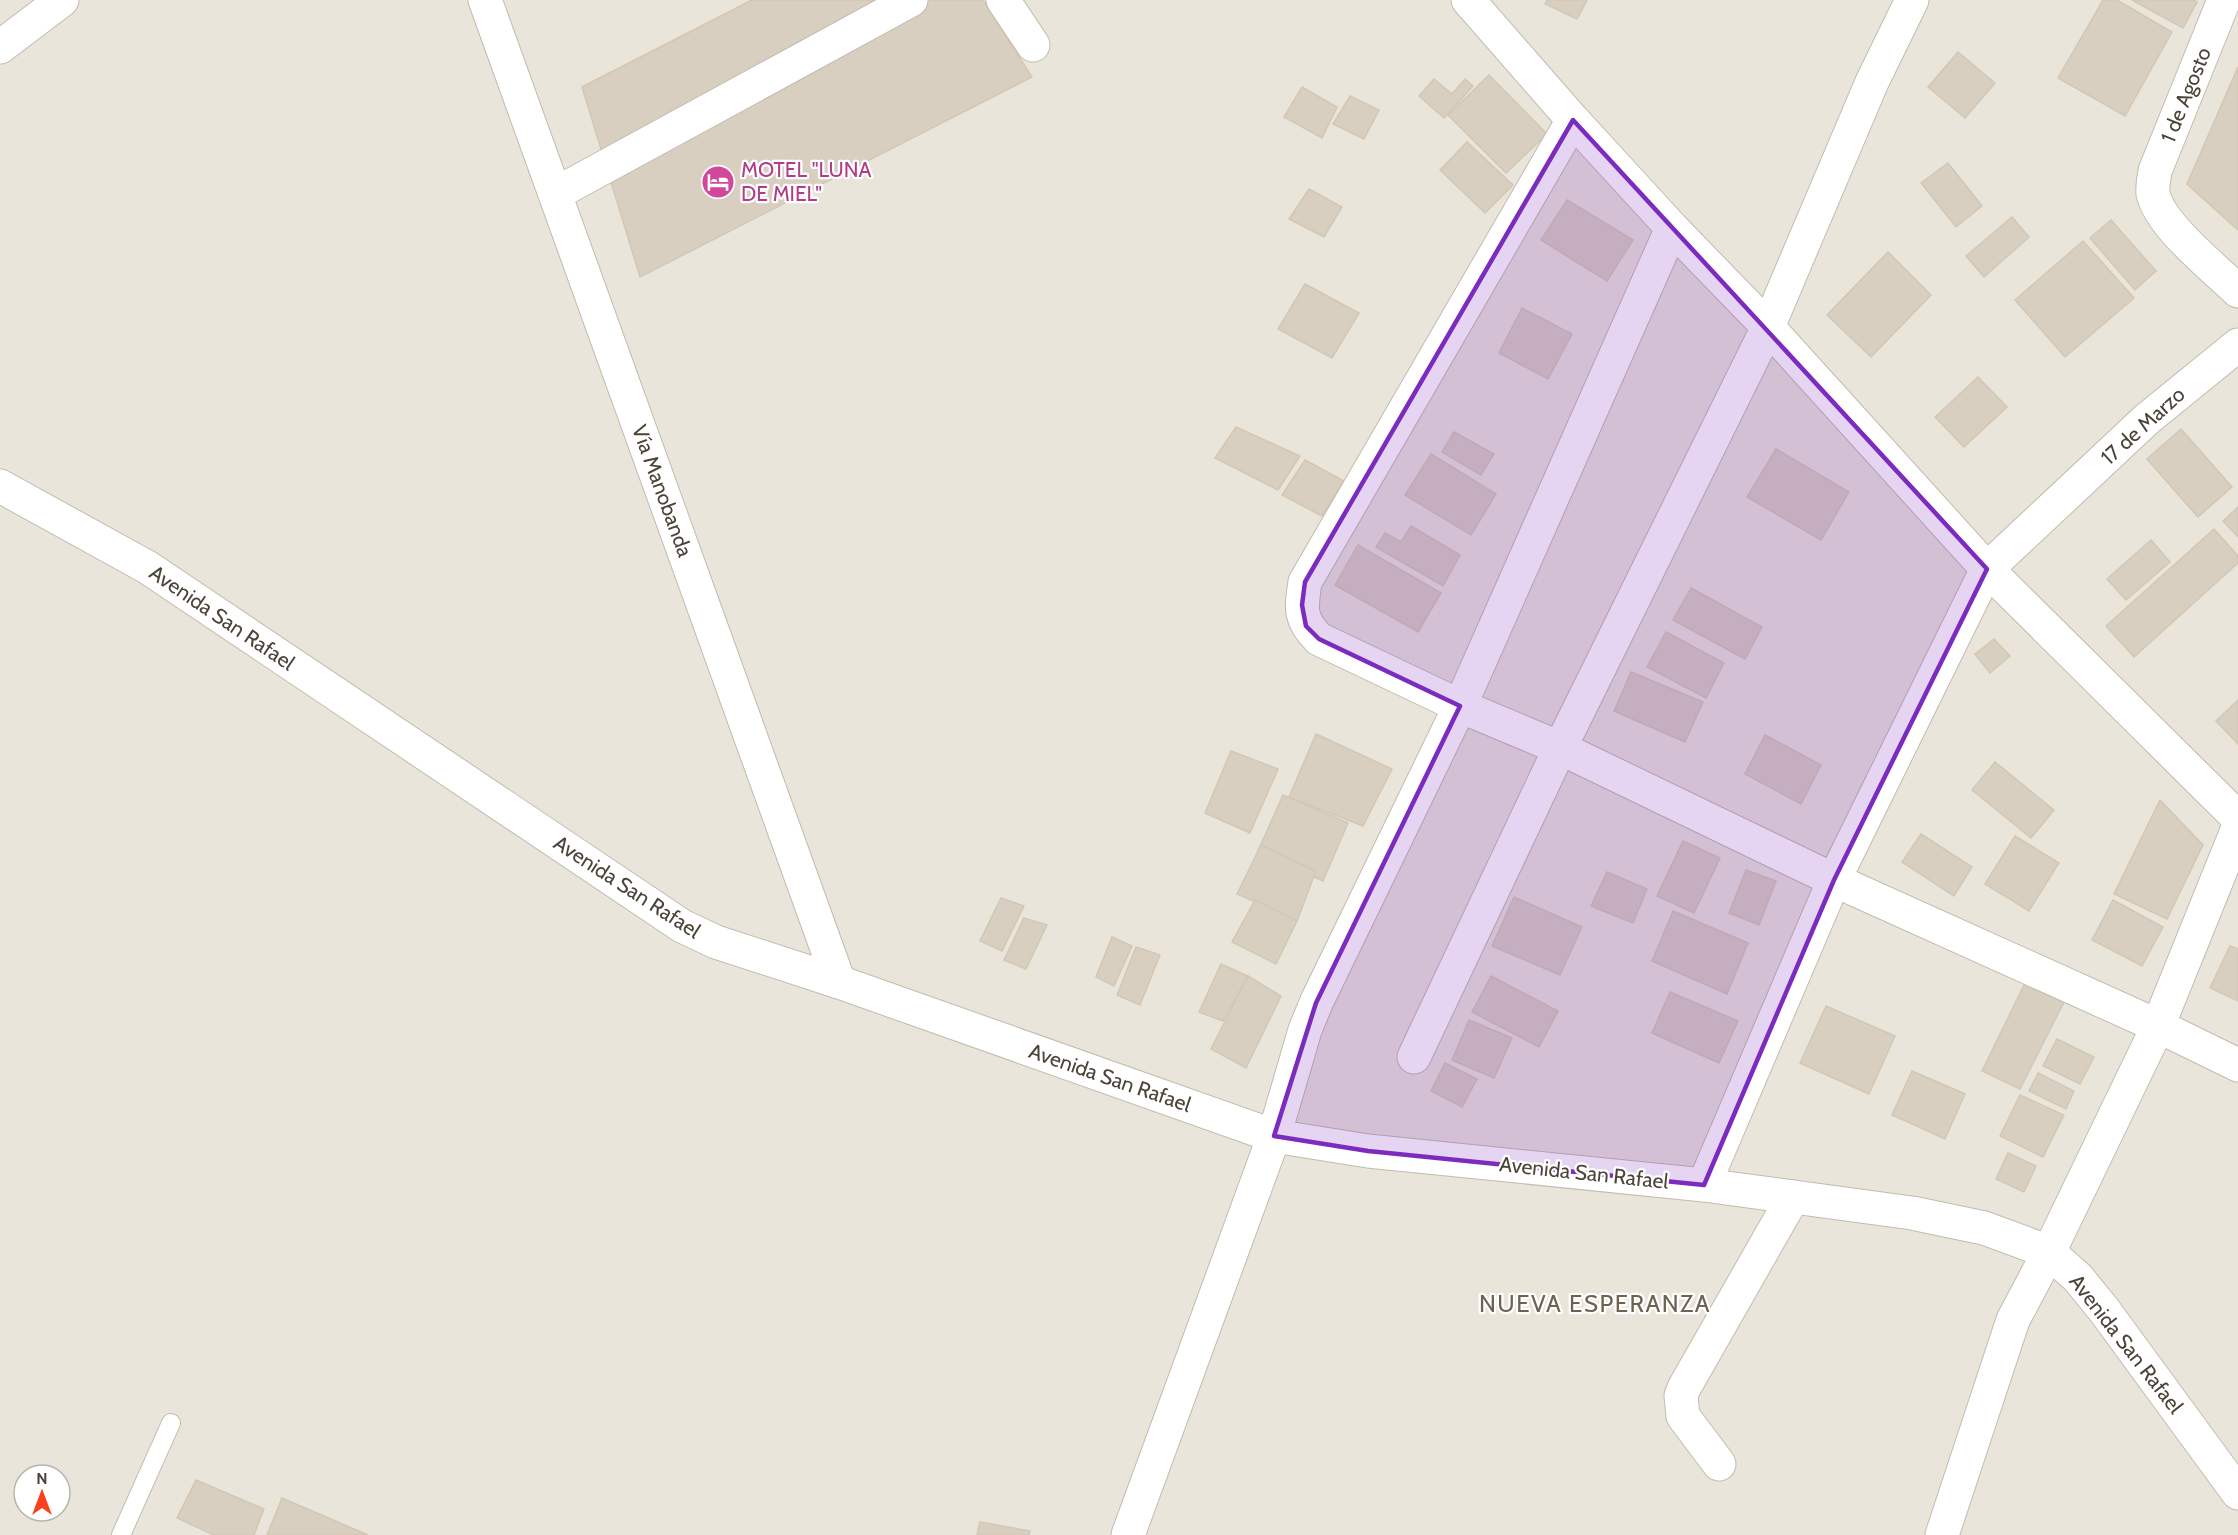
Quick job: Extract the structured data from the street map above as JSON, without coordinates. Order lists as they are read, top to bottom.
{
  "streets": {
    "street": [
      "1 de Agosto",
      "17 de Marzo",
      "Vía Manobanda",
      "Avenida San Rafael"
    ]
  },
  "crossings": [
    ["Vía Manobanda", "Avenida San Rafael"]
  ],
  "districts": ["NUEVA ESPERANZA"],
  "places": {
    "hotel": ["MOTEL \"LUNA DE MIEL\""]
  },
  "north": "top"
}
